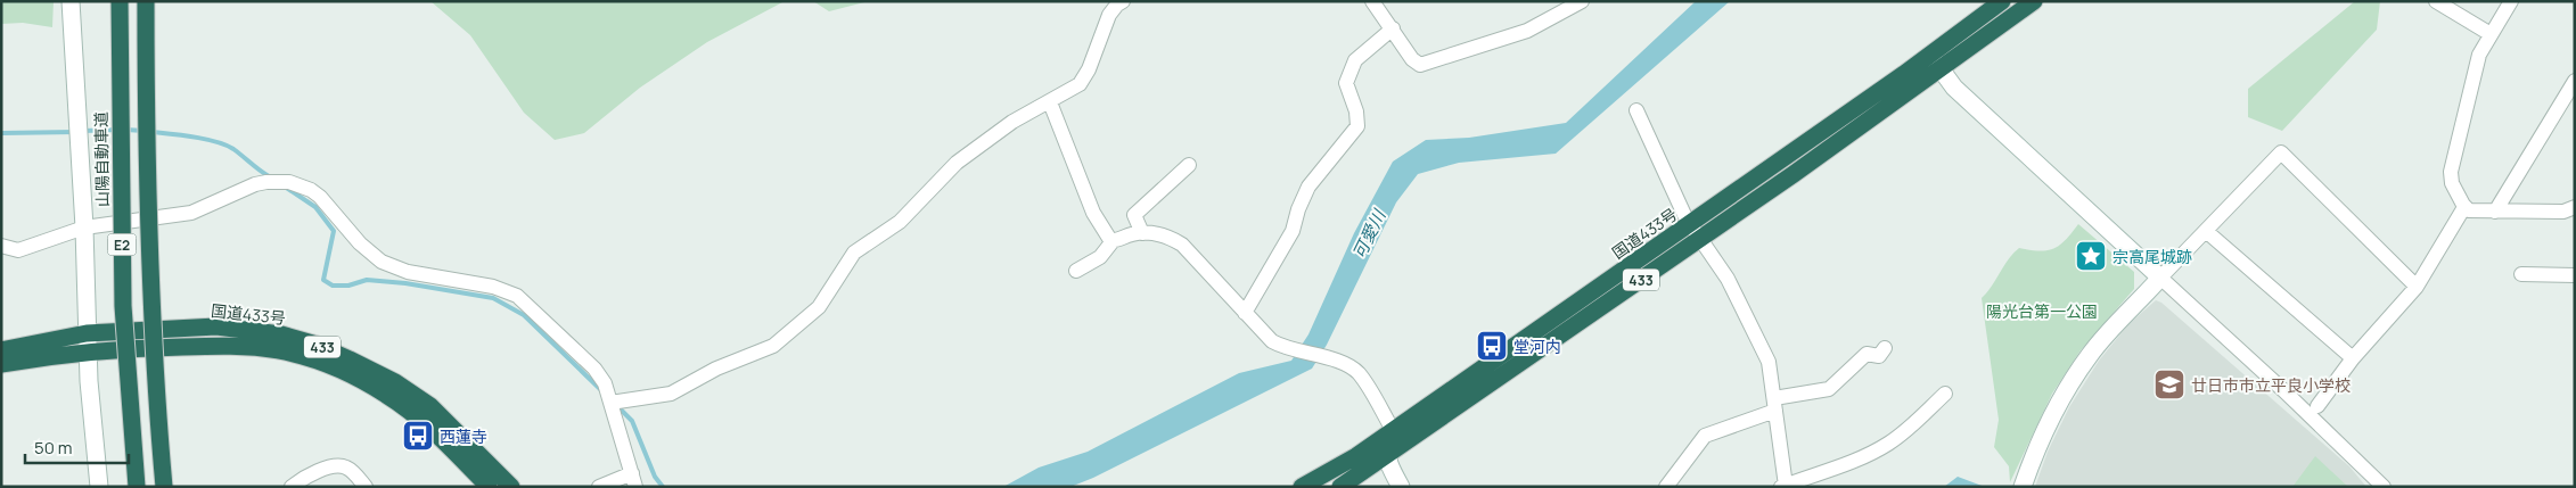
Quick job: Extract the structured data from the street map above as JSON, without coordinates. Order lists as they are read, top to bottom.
{
  "streets": {
    "highway": [
      "山陽自動車道",
      "国道433号",
      "E2",
      "433"
    ]
  },
  "water": ["可愛川"],
  "parks": ["陽光台第一公園"],
  "places": {
    "place": ["宗高尾城跡"],
    "bus stop": ["堂河内", "西蓮寺"],
    "school or university": ["廿日市市立平良小学校"]
  },
  "scale_bar": "50 m"
}
